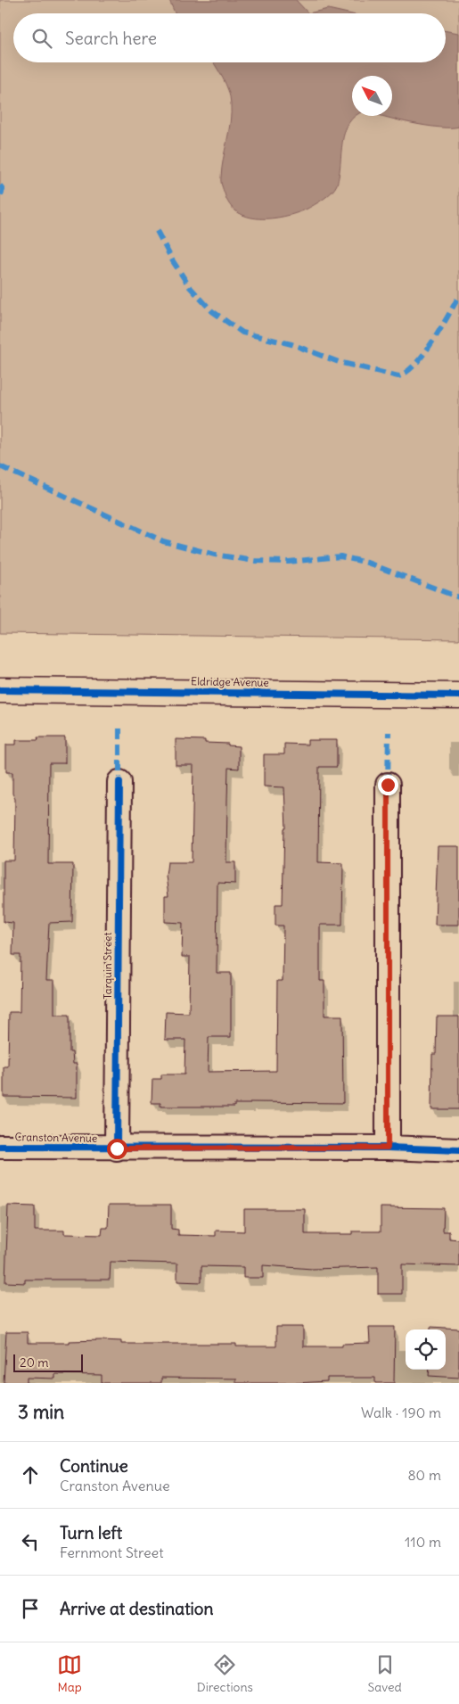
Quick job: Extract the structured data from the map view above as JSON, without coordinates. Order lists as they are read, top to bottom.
{
  "streets": {
    "street": ["Eldridge Avenue", "Tarquin Street", "Cranston Avenue"]
  },
  "crossings": [
    ["Tarquin Street", "Cranston Avenue"]
  ],
  "scale_bar": "20 m",
  "north": "top left",
  "page": {
    "search": "Search here",
    "scale": "20 m",
    "heading": ["3 min", "Walk · 190 m"],
    "list": [
      ["Continue", "Cranston Avenue", "80 m"],
      ["Turn left", "Fernmont Street", "110 m"],
      "Arrive at destination"
    ],
    "nav": ["Map", "Directions", "Saved"]
  }
}
